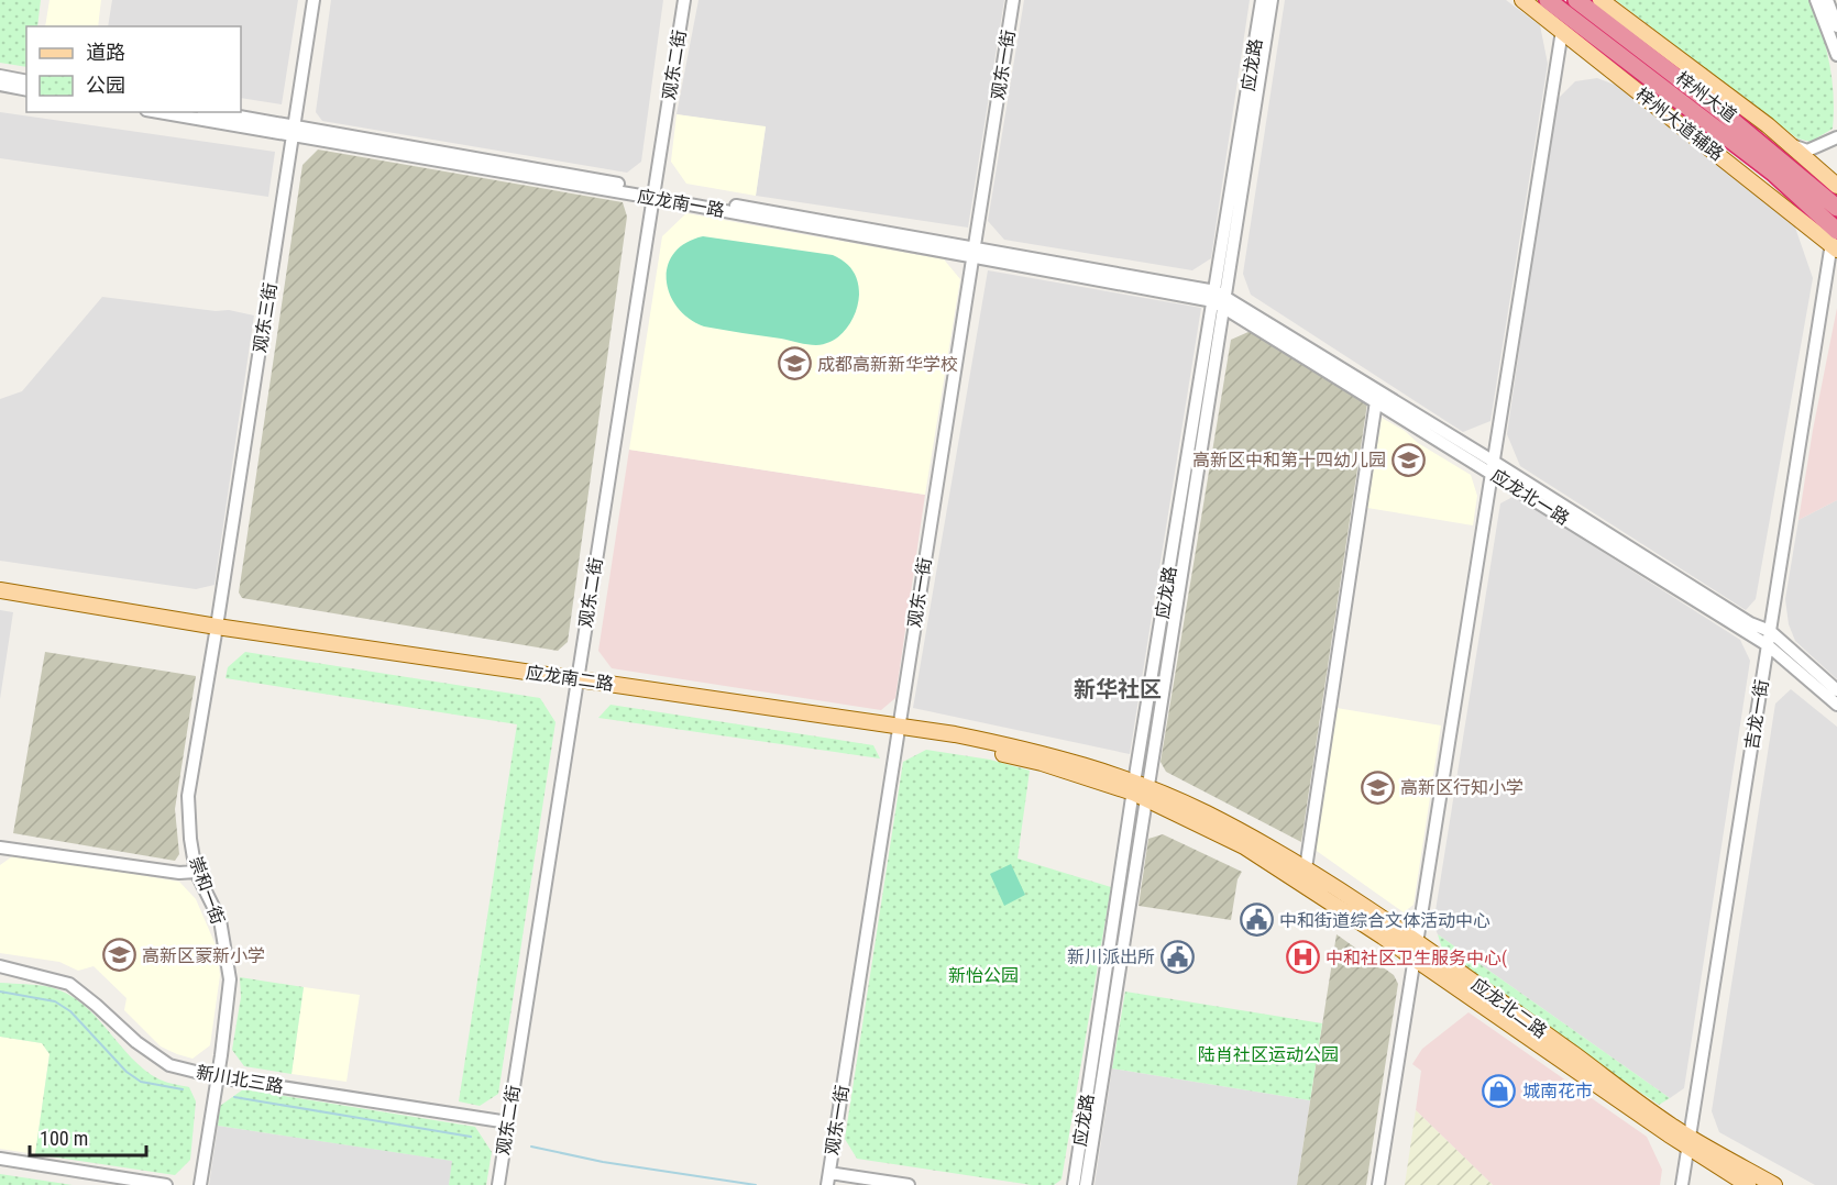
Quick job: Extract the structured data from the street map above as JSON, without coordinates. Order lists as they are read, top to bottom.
{
  "streets": {
    "highway": ["梓州大道"],
    "main road": ["梓州大道辅路", "应龙南二路", "应龙北二路"],
    "street": [
      "观东二街",
      "观东一街",
      "应龙路",
      "应龙南一路",
      "观东三街",
      "应龙北一路",
      "吉龙一街",
      "崇和一街",
      "新川北三路"
    ]
  },
  "crossings": [
    ["观东二街", "应龙南一路"],
    ["观东二街", "应龙南二路"],
    ["观东二街", "新川北三路"],
    ["观东一街", "应龙南一路"],
    ["观东一街", "应龙南二路"],
    ["应龙路", "应龙南一路"],
    ["应龙路", "应龙北一路"],
    ["应龙路", "应龙南二路"],
    ["应龙路", "应龙北二路"],
    ["梓州大道", "梓州大道辅路"],
    ["梓州大道", "吉龙一街"],
    ["梓州大道辅路", "吉龙一街"],
    ["应龙南一路", "观东三街"],
    ["应龙南一路", "应龙北一路"],
    ["观东三街", "应龙南二路"],
    ["观东三街", "崇和一街"],
    ["应龙北一路", "吉龙一街"],
    ["应龙南二路", "崇和一街"],
    ["应龙南二路", "应龙北二路"],
    ["吉龙一街", "应龙北二路"],
    ["崇和一街", "新川北三路"]
  ],
  "districts": ["新华社区"],
  "parks": ["新怡公园", "陆肖社区运动公园"],
  "places": {
    "school or university": [
      "成都高新新华学校",
      "高新区中和第十四幼儿园",
      "高新区行知小学",
      "高新区蒙新小学"
    ],
    "public building": ["中和街道综合文体活动中心", "新川派出所"],
    "hospital": ["中和社区卫生服务中心("],
    "shop": ["城南花市"]
  },
  "legend": ["道路", "公园"],
  "scale_bar": "100 m"
}
